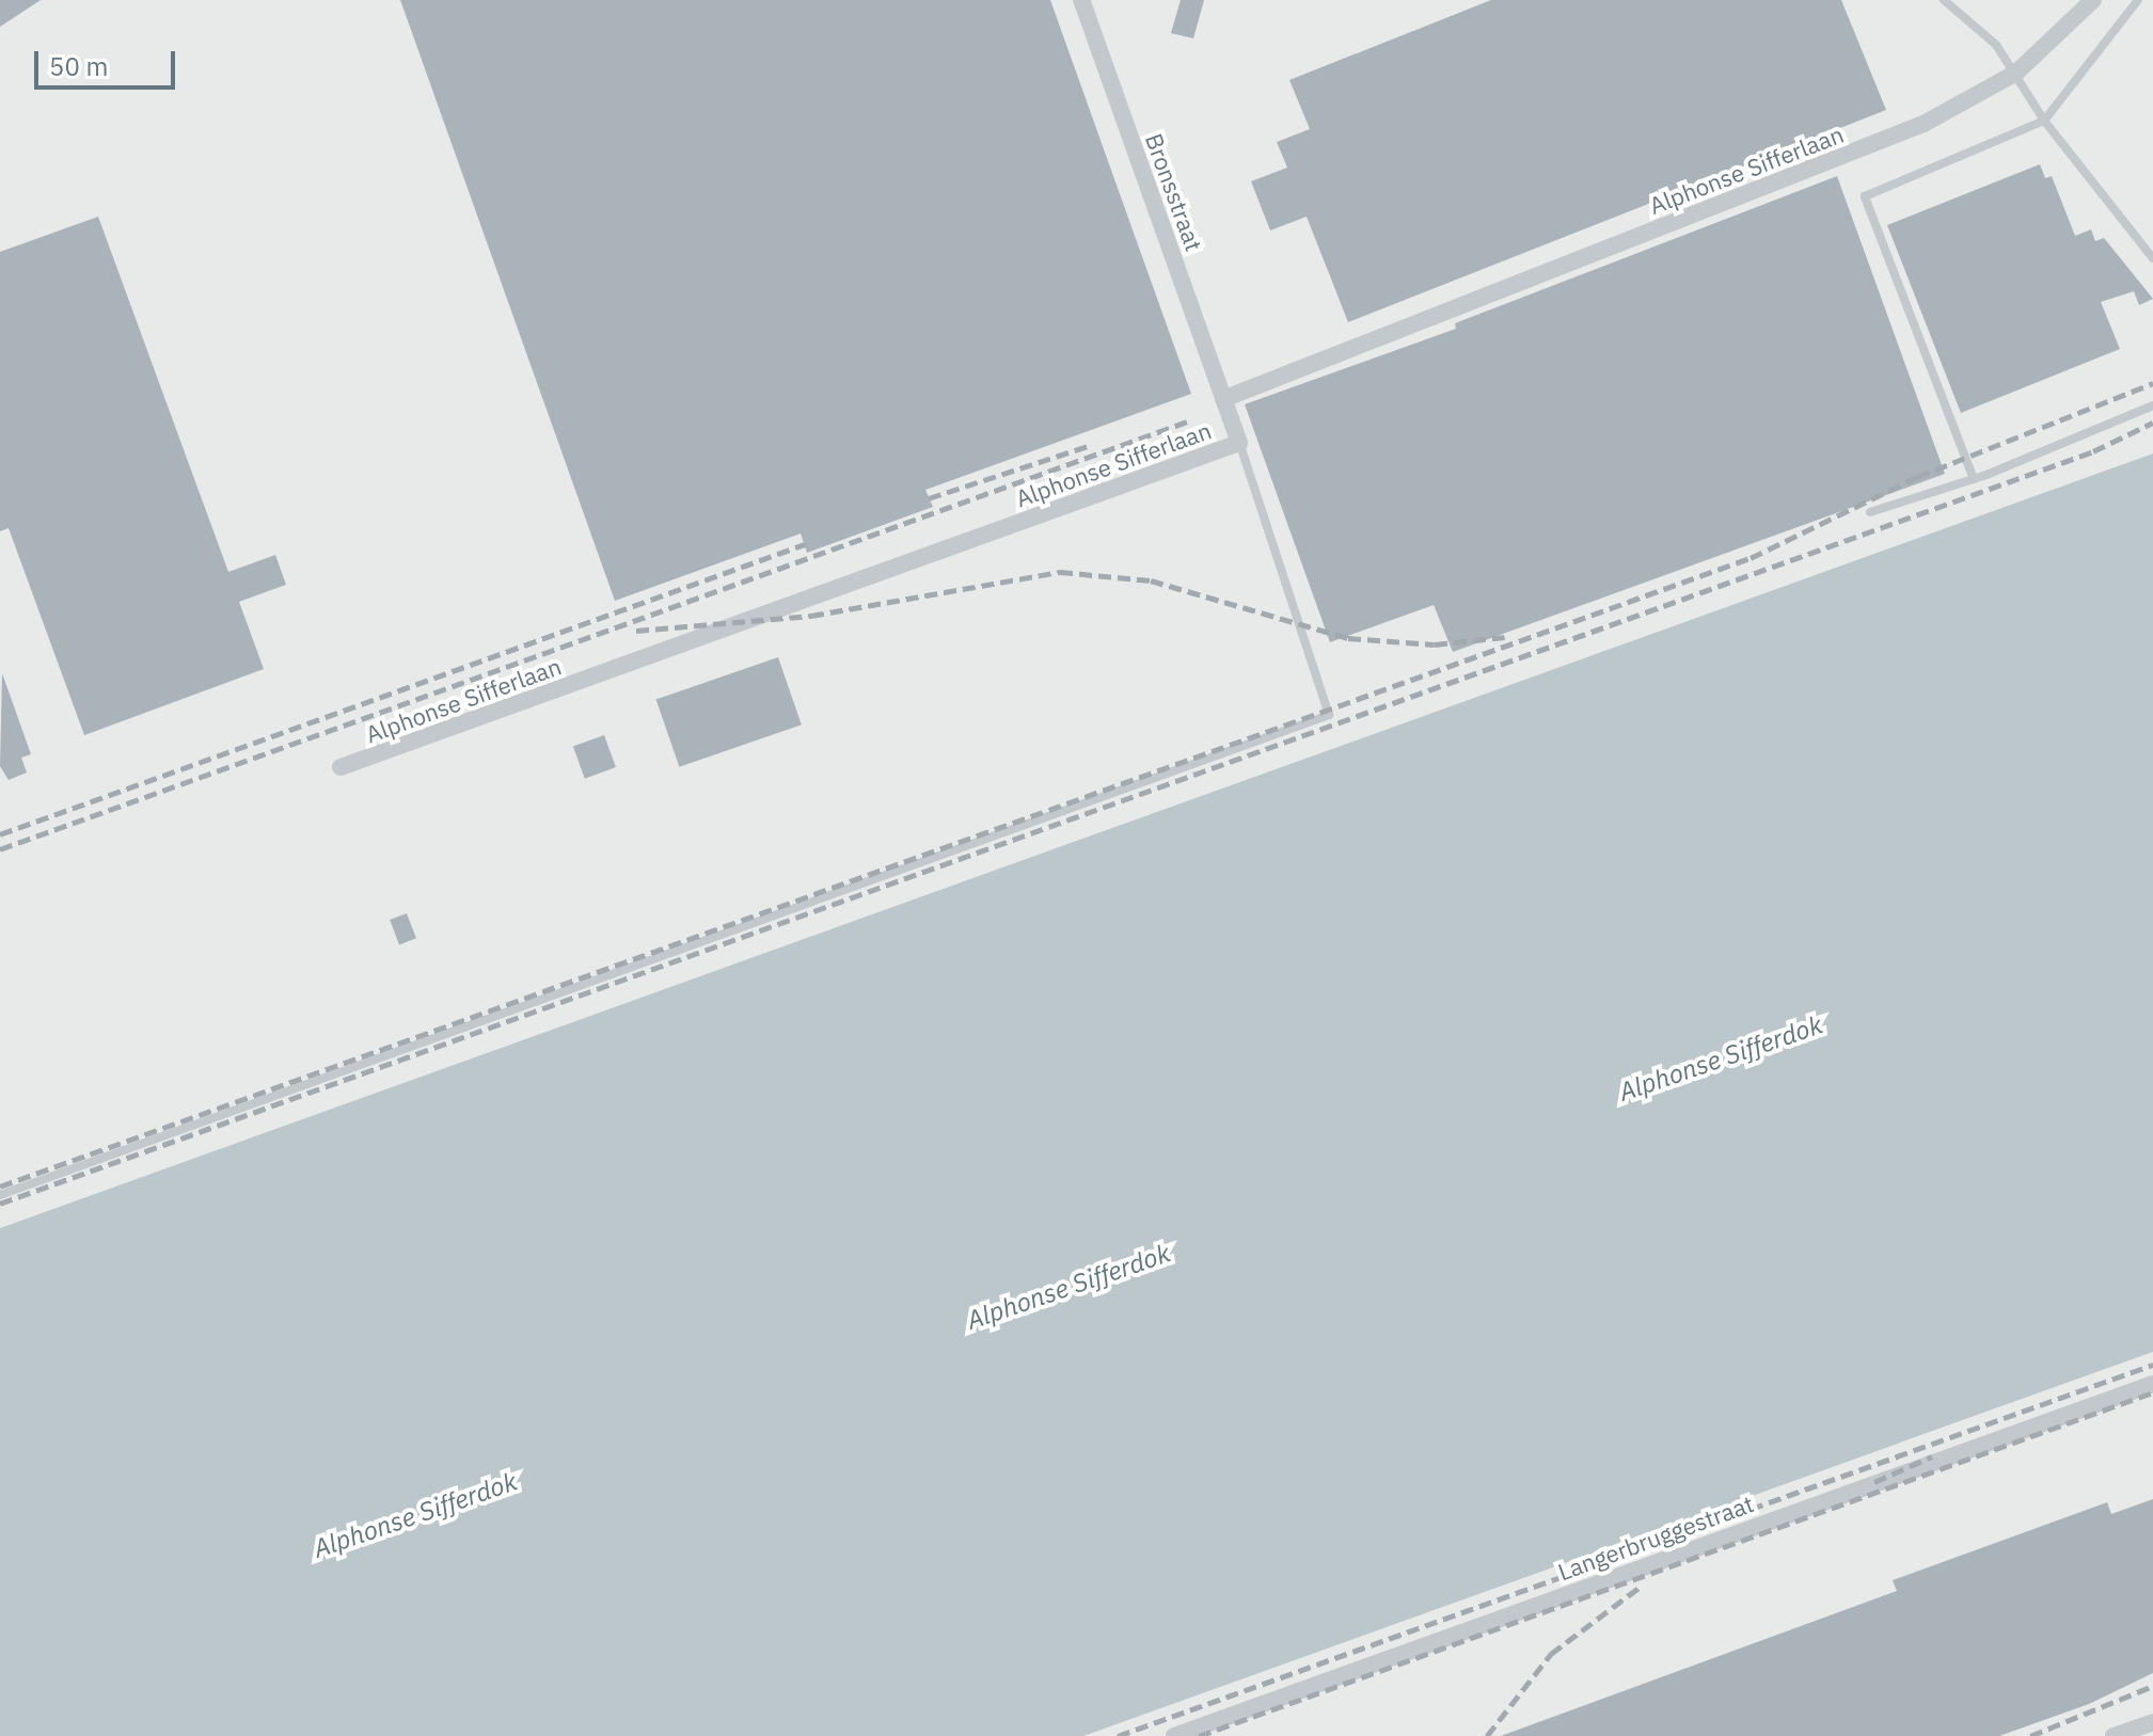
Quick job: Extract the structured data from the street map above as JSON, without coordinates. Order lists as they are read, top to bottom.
{
  "streets": {
    "street": ["Alphonse Sifferlaan", "Bronsstraat", "Langerbruggestraat"]
  },
  "crossings": [
    ["Alphonse Sifferlaan", "Bronsstraat"]
  ],
  "water": ["Alphonse Sifferdok"],
  "scale_bar": "50 m"
}
